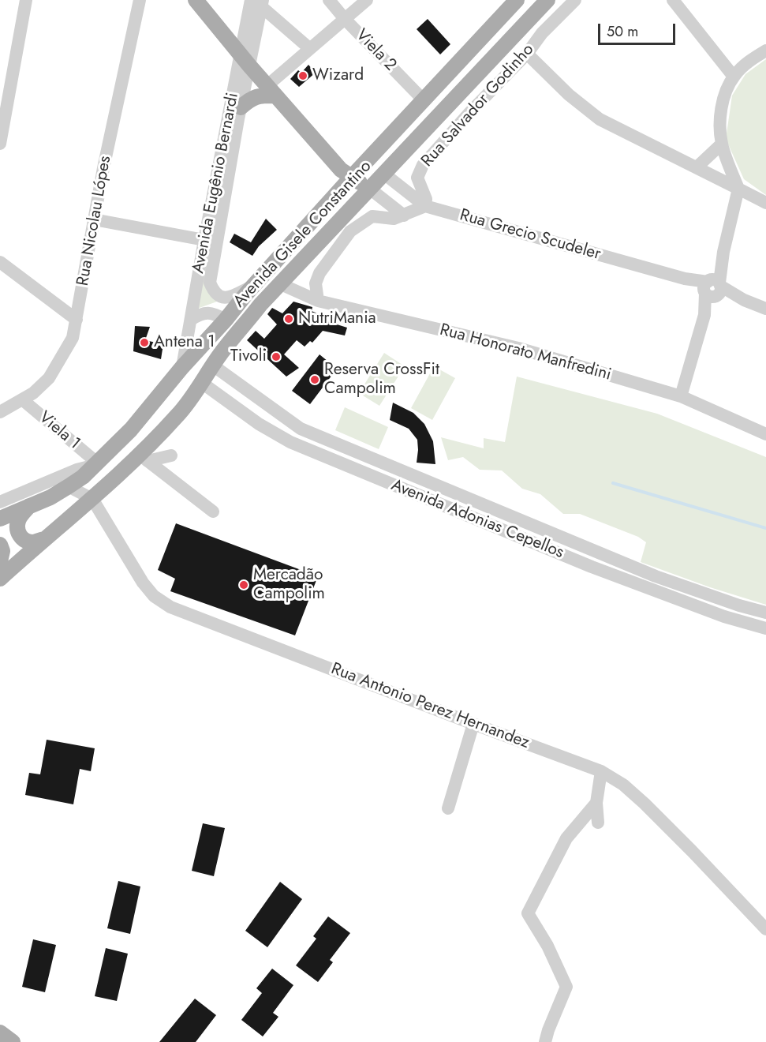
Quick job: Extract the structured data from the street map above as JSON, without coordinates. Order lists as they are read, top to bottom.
{
  "streets": {
    "main road": ["Avenida Gisele Constantino"],
    "street": [
      "Viela 2",
      "Rua Salvador Godinho",
      "Avenida Eugênio Bernardi",
      "Rua Nicolau Lópes",
      "Rua Grecio Scudeler",
      "Rua Honorato Manfredini",
      "Viela 1",
      "Avenida Adonias Cepellos",
      "Rua Antonio Perez Hernandez"
    ]
  },
  "crossings": [
    ["Viela 2", "Avenida Gisele Constantino"],
    ["Rua Salvador Godinho", "Rua Grecio Scudeler"],
    ["Avenida Eugênio Bernardi", "Avenida Gisele Constantino"],
    ["Rua Nicolau Lópes", "Viela 1"],
    ["Avenida Gisele Constantino", "Rua Grecio Scudeler"],
    ["Avenida Gisele Constantino", "Rua Honorato Manfredini"],
    ["Avenida Gisele Constantino", "Viela 1"],
    ["Avenida Gisele Constantino", "Avenida Adonias Cepellos"],
    ["Avenida Gisele Constantino", "Rua Antonio Perez Hernandez"]
  ],
  "places": [
    "Wizard",
    "NutriMania",
    "Antena 1",
    "Tivoli",
    "Reserva CrossFit Campolim",
    "Mercadão Campolim"
  ],
  "scale_bar": "50 m"
}
